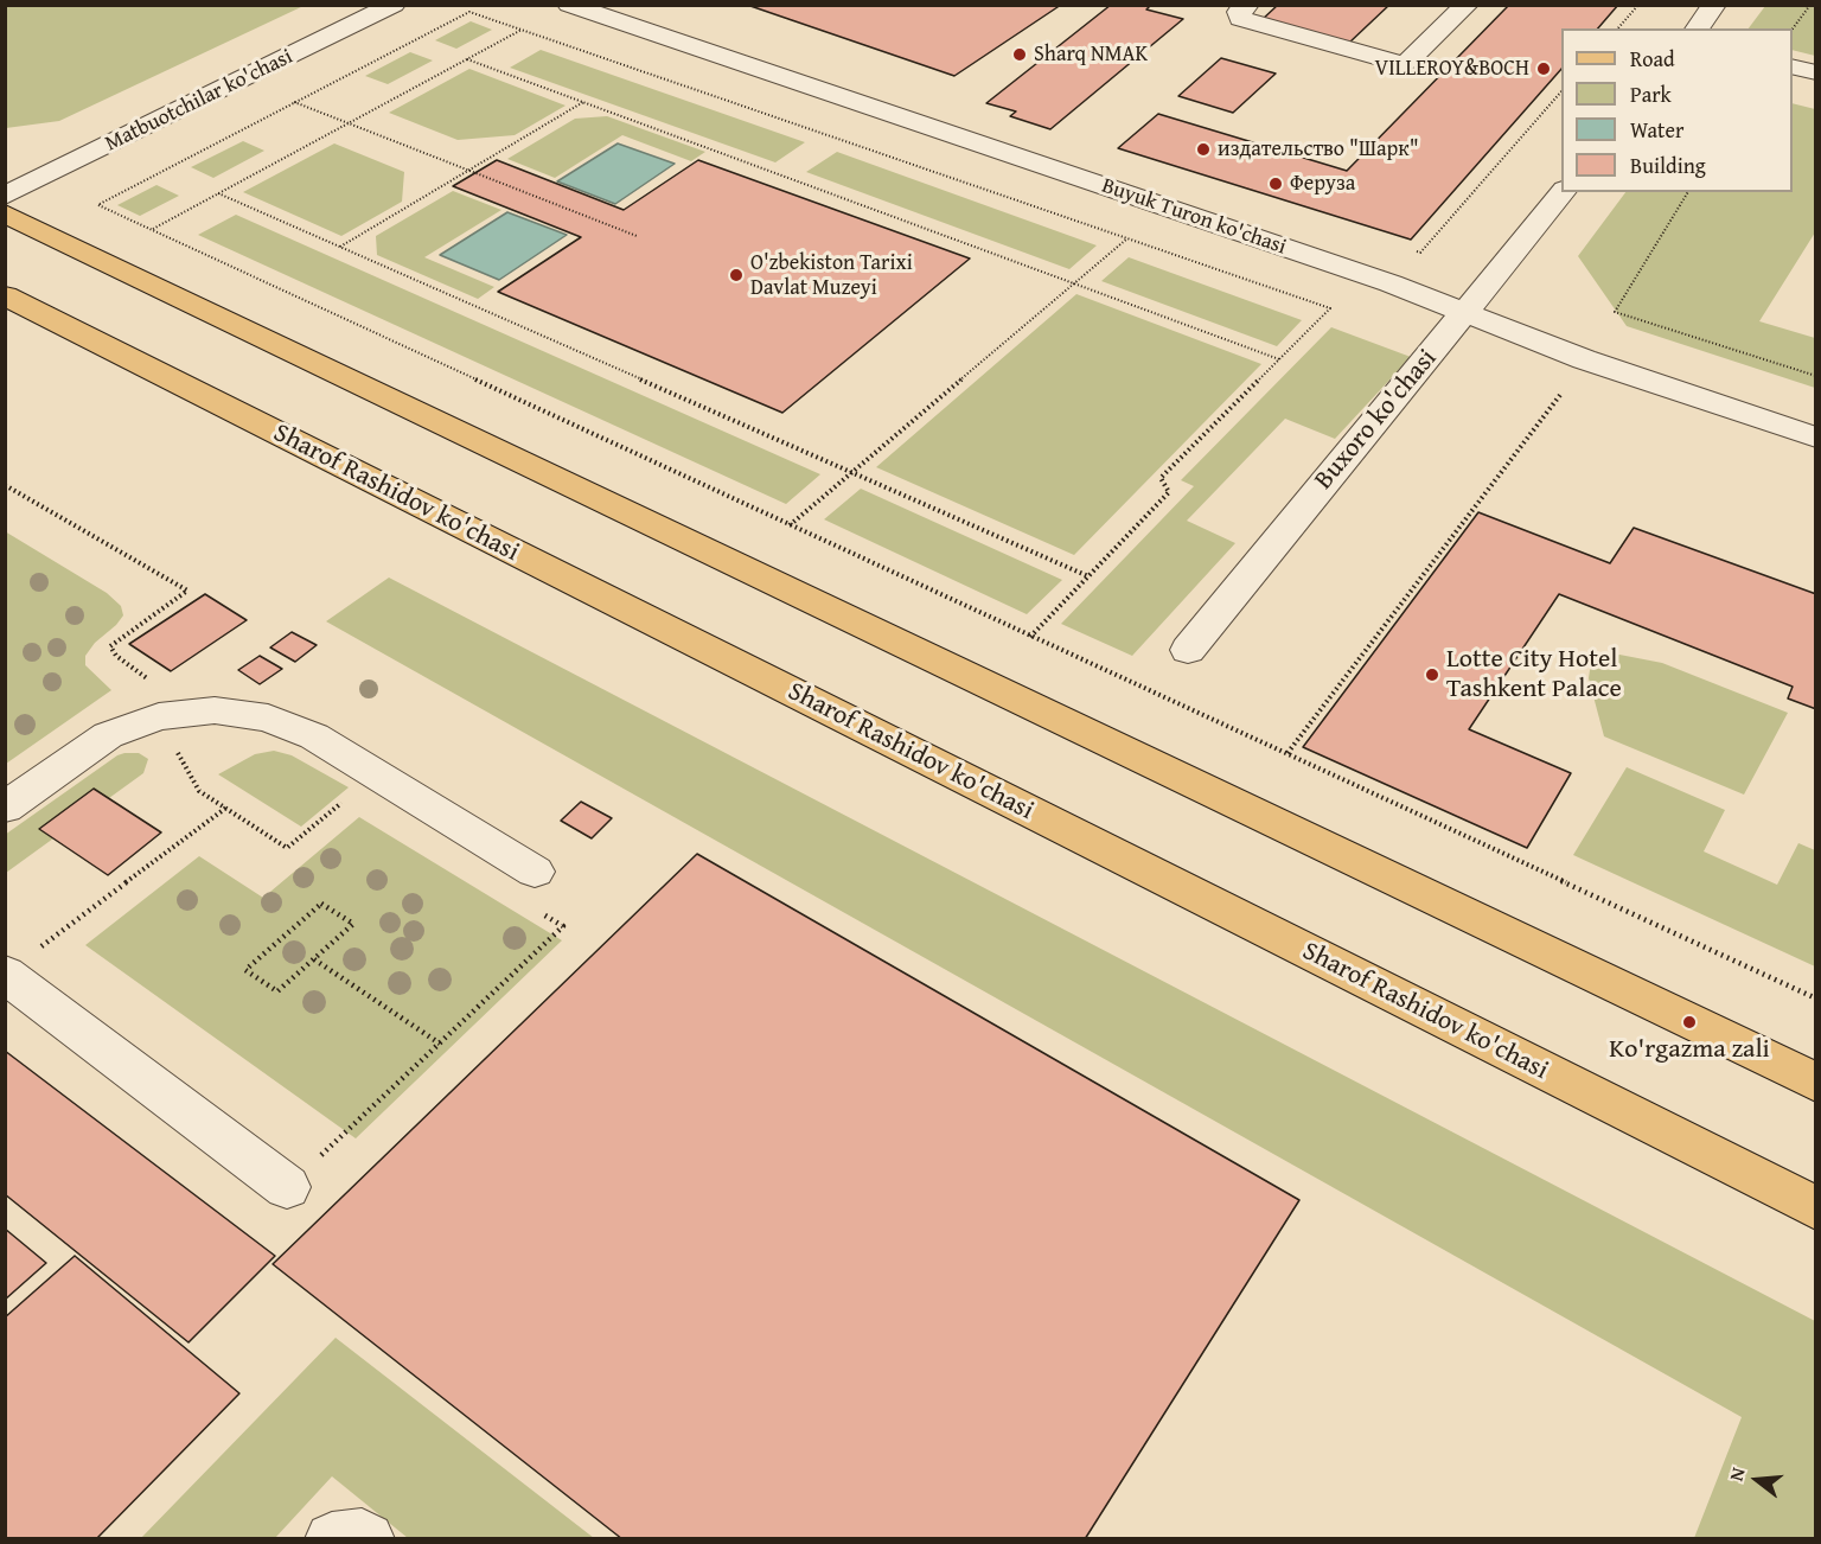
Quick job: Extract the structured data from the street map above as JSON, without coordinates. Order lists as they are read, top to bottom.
{
  "streets": {
    "main road": ["Sharof Rashidov ko'chasi"],
    "street": ["Matbuotchilar ko'chasi", "Buyuk Turon ko'chasi", "Buxoro ko'chasi"]
  },
  "crossings": [
    ["Buyuk Turon ko'chasi", "Buxoro ko'chasi"]
  ],
  "places": [
    "Sharq NMAK",
    "VILLEROY&BOCH",
    "издательство \"Шарк\"",
    "Феруза",
    "O'zbekiston Tarixi Davlat Muzeyi",
    "Lotte City Hotel Tashkent Palace",
    "Ko'rgazma zali"
  ],
  "legend": [
    "Road",
    "Park",
    "Water",
    "Building"
  ],
  "north": "left"
}
